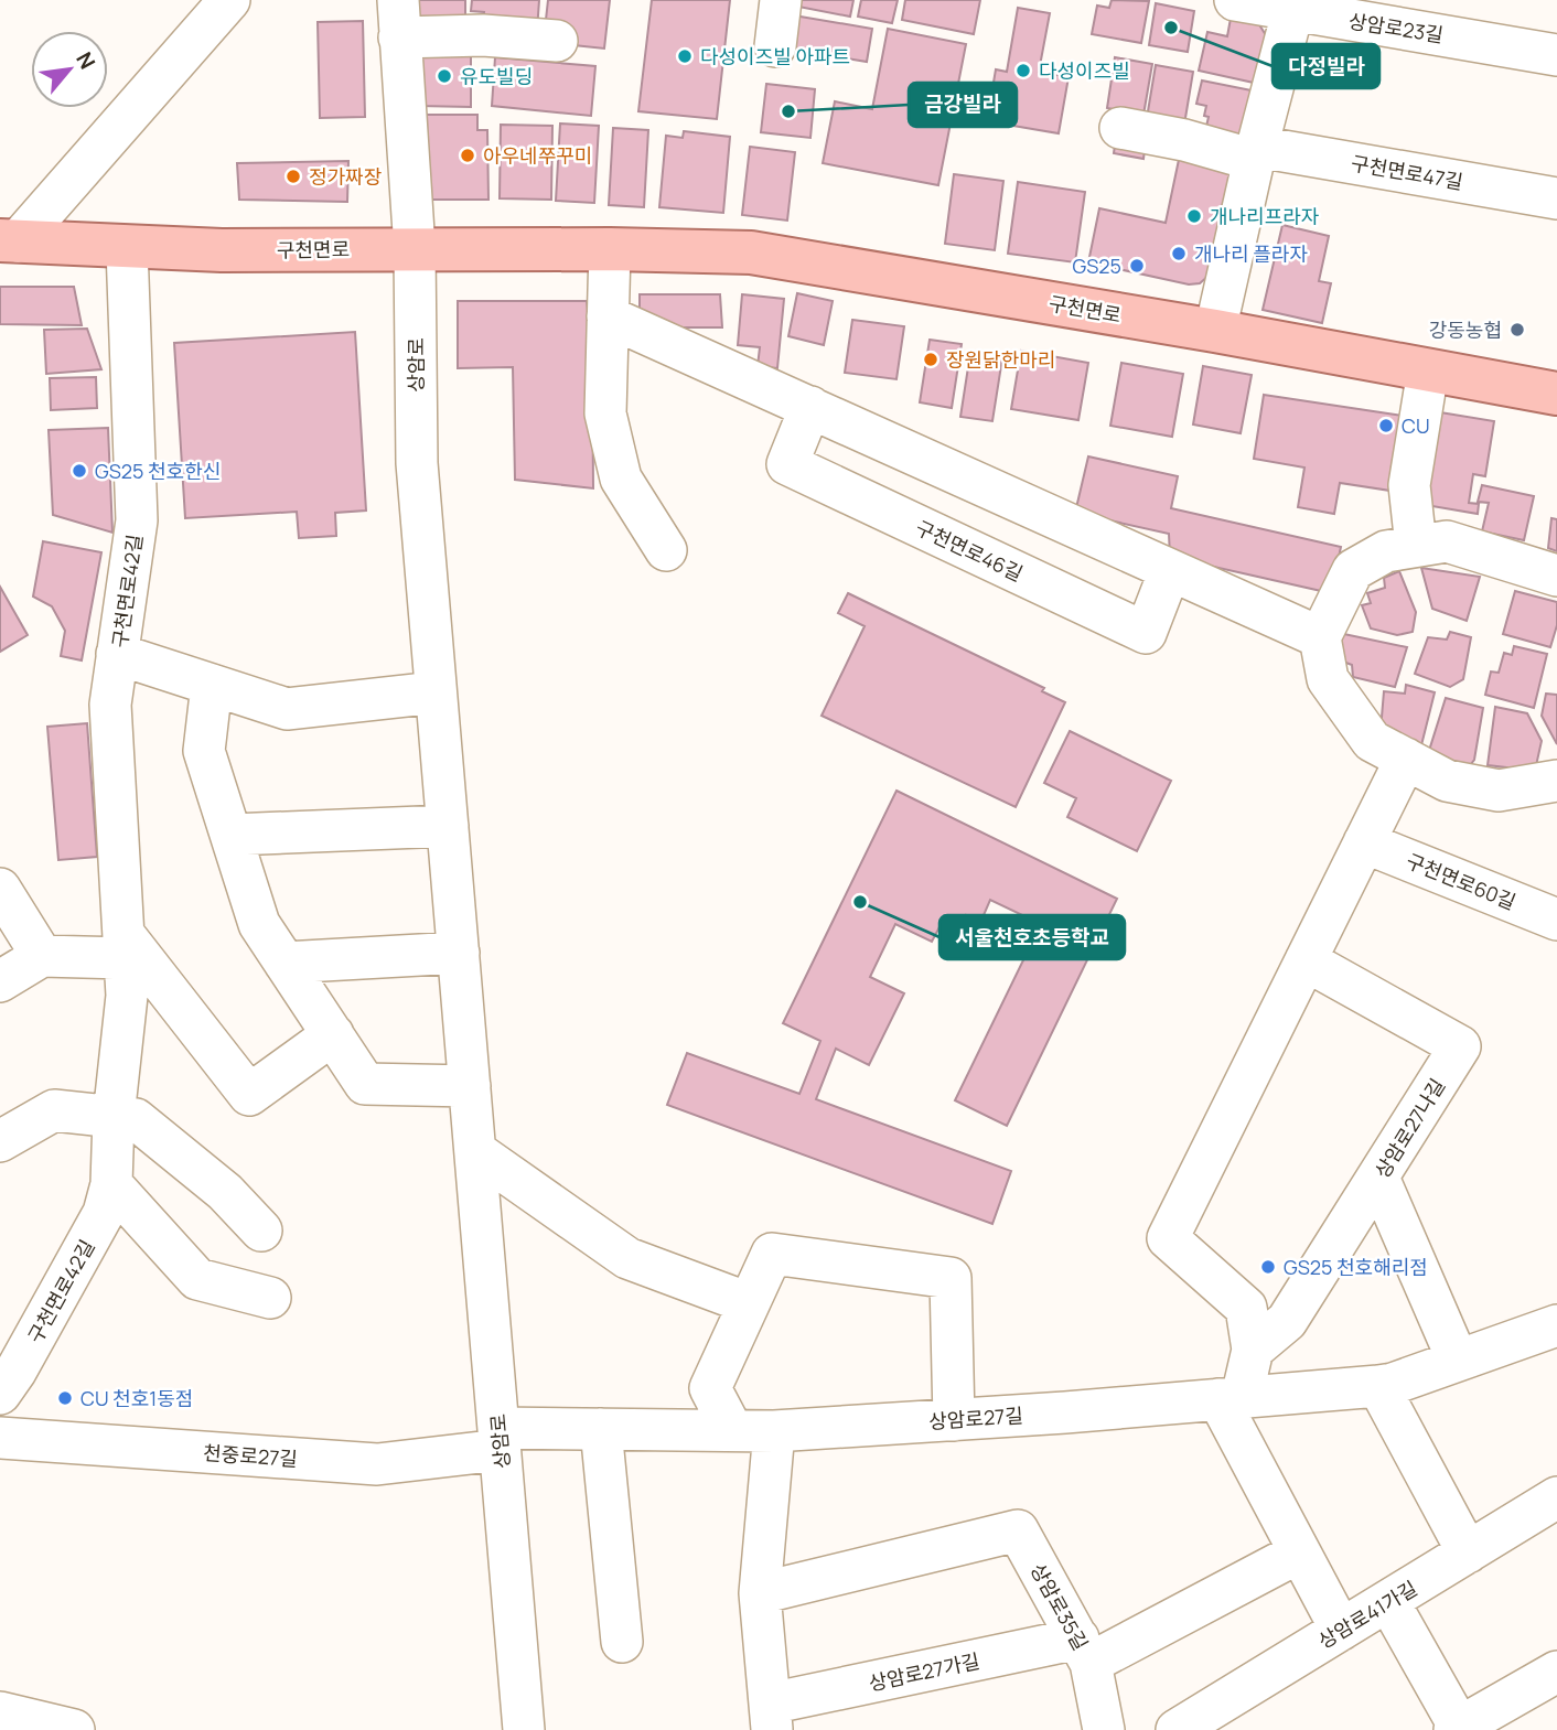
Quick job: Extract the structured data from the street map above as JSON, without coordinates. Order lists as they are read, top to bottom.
{
  "streets": {
    "main road": ["구천면로"],
    "street": [
      "상암로23길",
      "구천면로47길",
      "상암로",
      "구천면로46길",
      "구천면로42길",
      "구천면로60길",
      "상암로27나길",
      "상암로27길",
      "천중로27길",
      "상암로35길",
      "상암로41가길",
      "상암로27가길"
    ]
  },
  "crossings": [
    ["구천면로", "상암로"],
    ["구천면로", "구천면로42길"],
    ["상암로", "상암로27길"],
    ["상암로", "천중로27길"],
    ["상암로27길", "천중로27길"],
    ["상암로27길", "상암로27가길"],
    ["상암로35길", "상암로27가길"]
  ],
  "places": [
    "다정빌라",
    "다성이즈빌 아파트",
    "다성이즈빌",
    "유도빌딩",
    "금강빌라",
    "아우네쭈꾸미",
    "정가짜장",
    "개나리프라자",
    "개나리 플라자",
    "GS25",
    "강동농협",
    "장원닭한마리",
    "CU",
    "GS25 천호한신",
    "서울천호초등학교",
    "GS25 천호해리점",
    "CU 천호1동점"
  ],
  "north": "top right"
}
